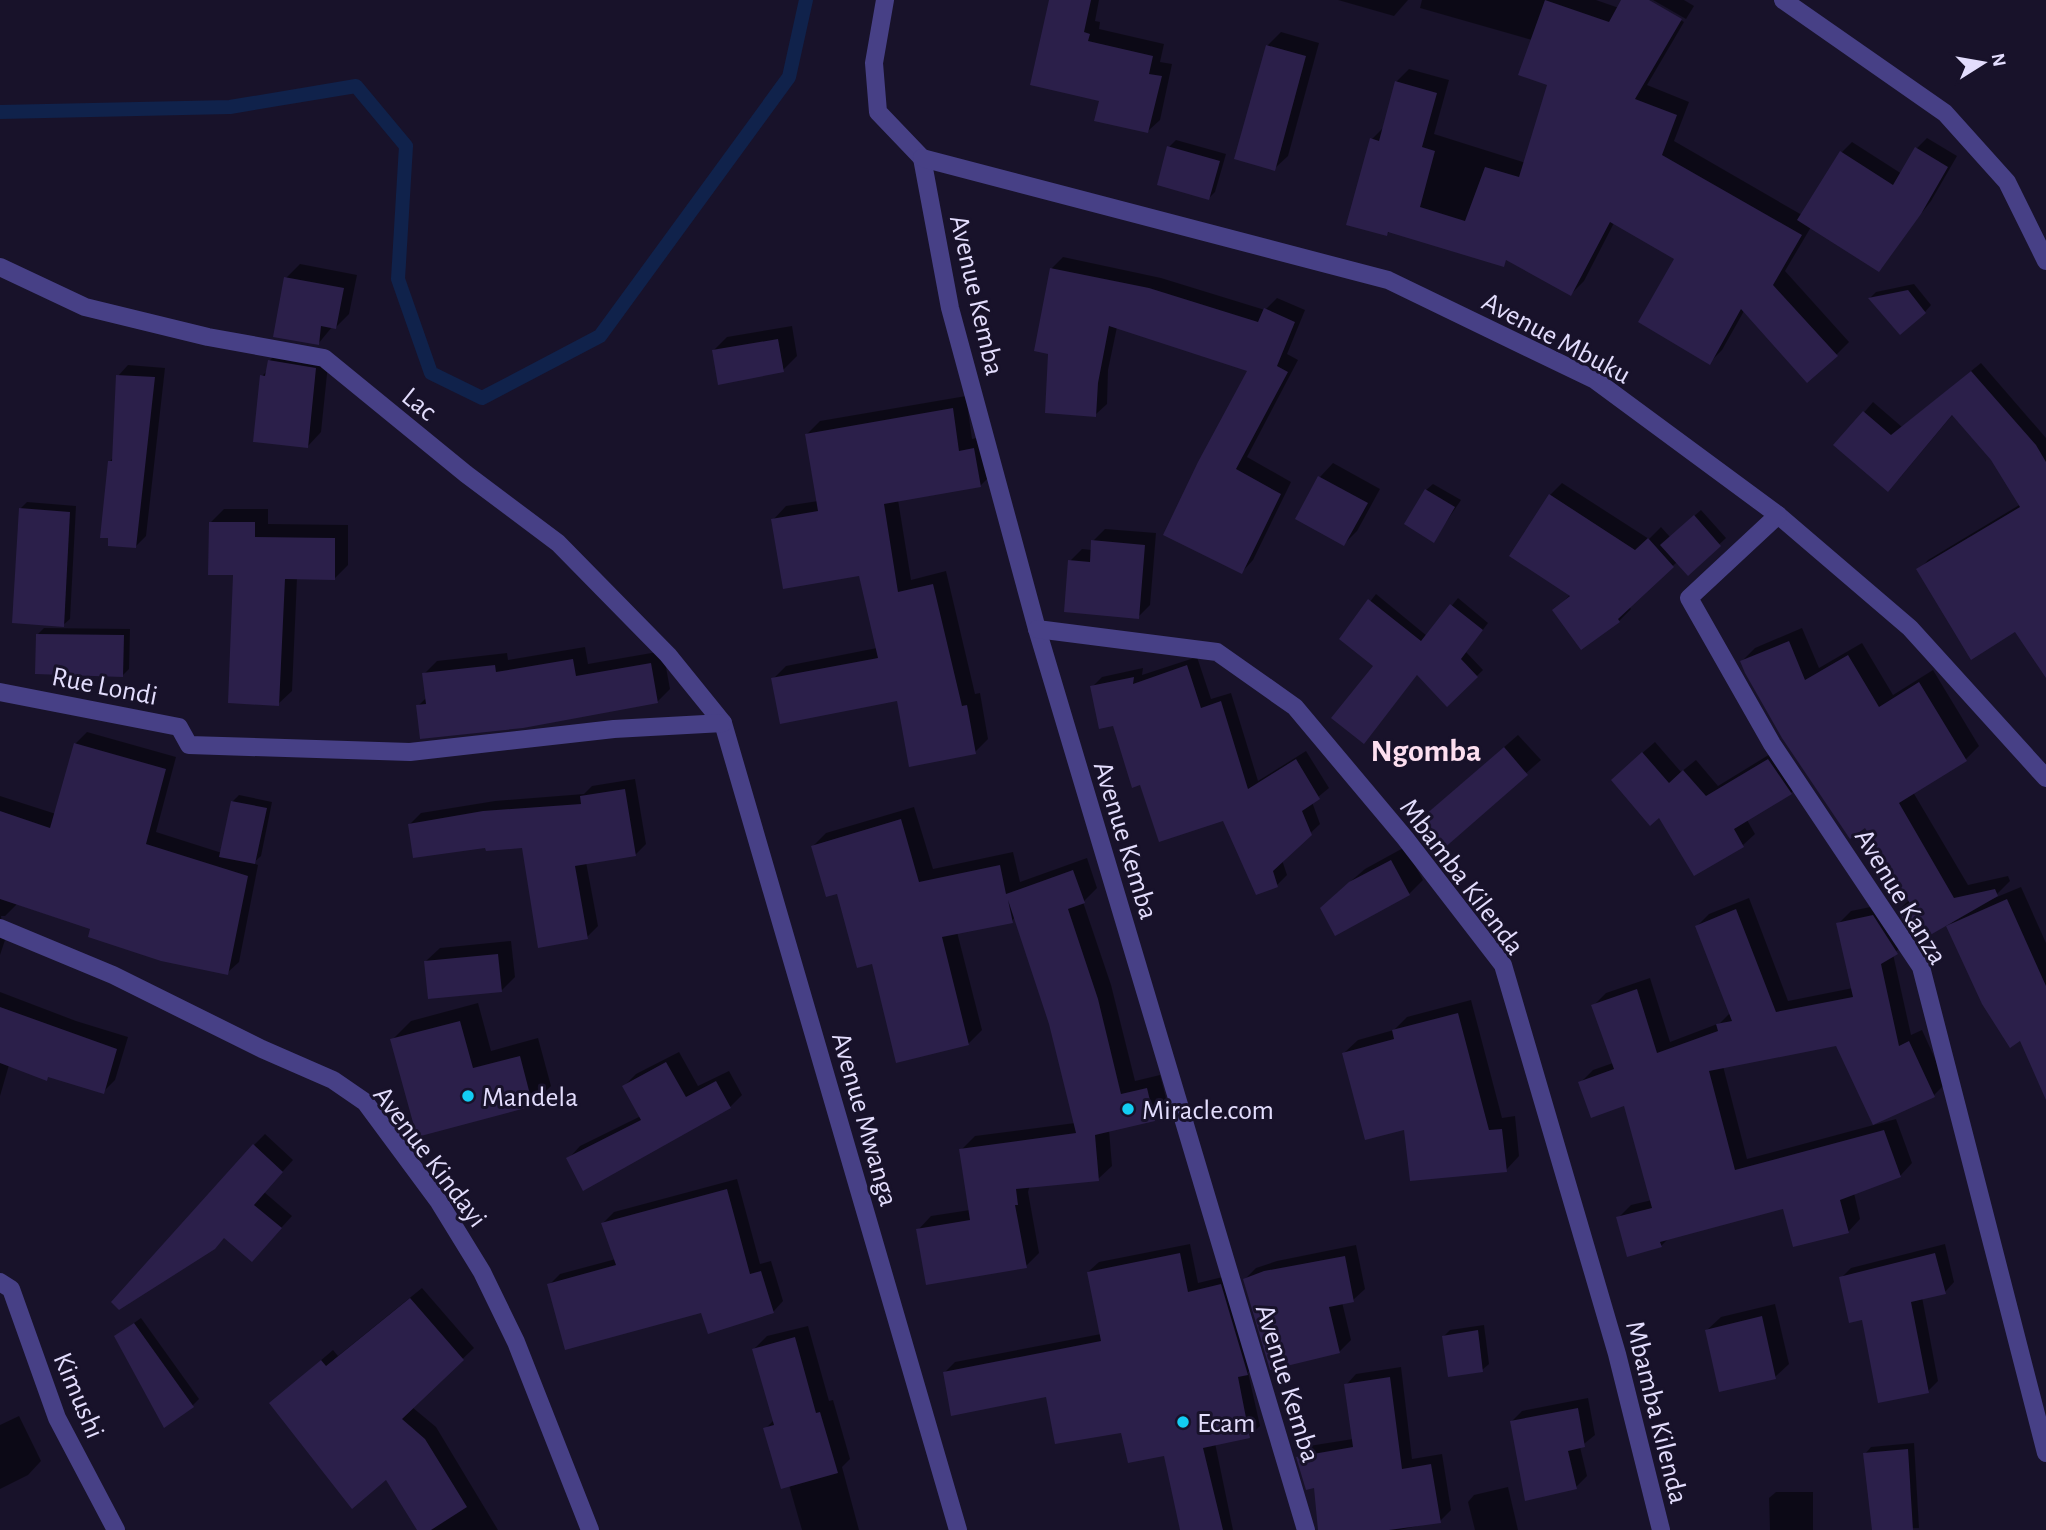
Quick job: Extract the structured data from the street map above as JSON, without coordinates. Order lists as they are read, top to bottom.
{
  "streets": {
    "street": [
      "Avenue Kemba",
      "Avenue Mbuku",
      "Lac",
      "Rue Londi",
      "Mbamba Kilenda",
      "Avenue Kanza",
      "Avenue Mwanga",
      "Avenue Kindayi",
      "Kimushi"
    ]
  },
  "crossings": [
    ["Avenue Kemba", "Avenue Mbuku"],
    ["Avenue Kemba", "Mbamba Kilenda"],
    ["Avenue Mbuku", "Avenue Kanza"],
    ["Lac", "Rue Londi"],
    ["Lac", "Avenue Mwanga"],
    ["Rue Londi", "Avenue Mwanga"]
  ],
  "districts": ["Ngomba"],
  "places": ["Mandela", "Miracle.com", "Ecam"],
  "north": "right"
}
